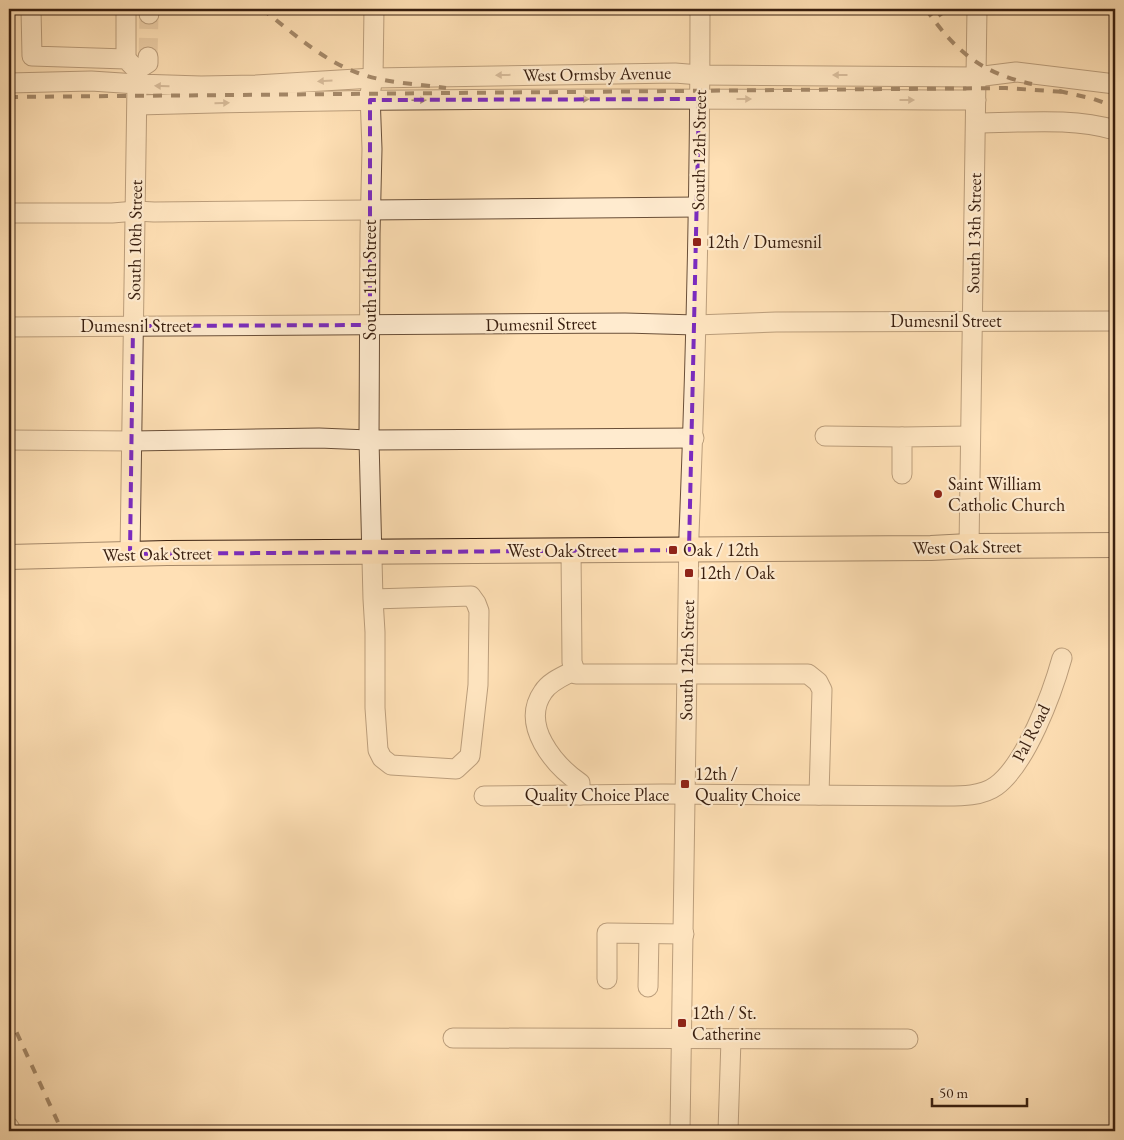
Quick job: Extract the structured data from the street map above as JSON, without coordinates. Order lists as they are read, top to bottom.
{
  "streets": {
    "main road": ["West Oak Street"],
    "street": [
      "West Ormsby Avenue",
      "South 12th Street",
      "South 13th Street",
      "South 10th Street",
      "South 11th Street",
      "Dumesnil Street",
      "Pal Road",
      "Quality Choice Place"
    ]
  },
  "crossings": [
    ["West Ormsby Avenue", "South 12th Street"],
    ["West Ormsby Avenue", "South 13th Street"],
    ["West Ormsby Avenue", "South 10th Street"],
    ["West Ormsby Avenue", "South 11th Street"],
    ["South 12th Street", "Dumesnil Street"],
    ["South 12th Street", "West Oak Street"],
    ["South 12th Street", "Quality Choice Place"],
    ["South 13th Street", "Dumesnil Street"],
    ["South 13th Street", "West Oak Street"],
    ["South 10th Street", "Dumesnil Street"],
    ["South 10th Street", "West Oak Street"],
    ["South 11th Street", "Dumesnil Street"],
    ["South 11th Street", "West Oak Street"],
    ["Pal Road", "Quality Choice Place"]
  ],
  "places": {
    "transit": [
      "12th / Dumesnil",
      "Oak / 12th",
      "12th / Oak",
      "12th / Quality Choice",
      "12th / St. Catherine"
    ],
    "other": ["Saint William Catholic Church"]
  },
  "scale_bar": "50 m"
}
